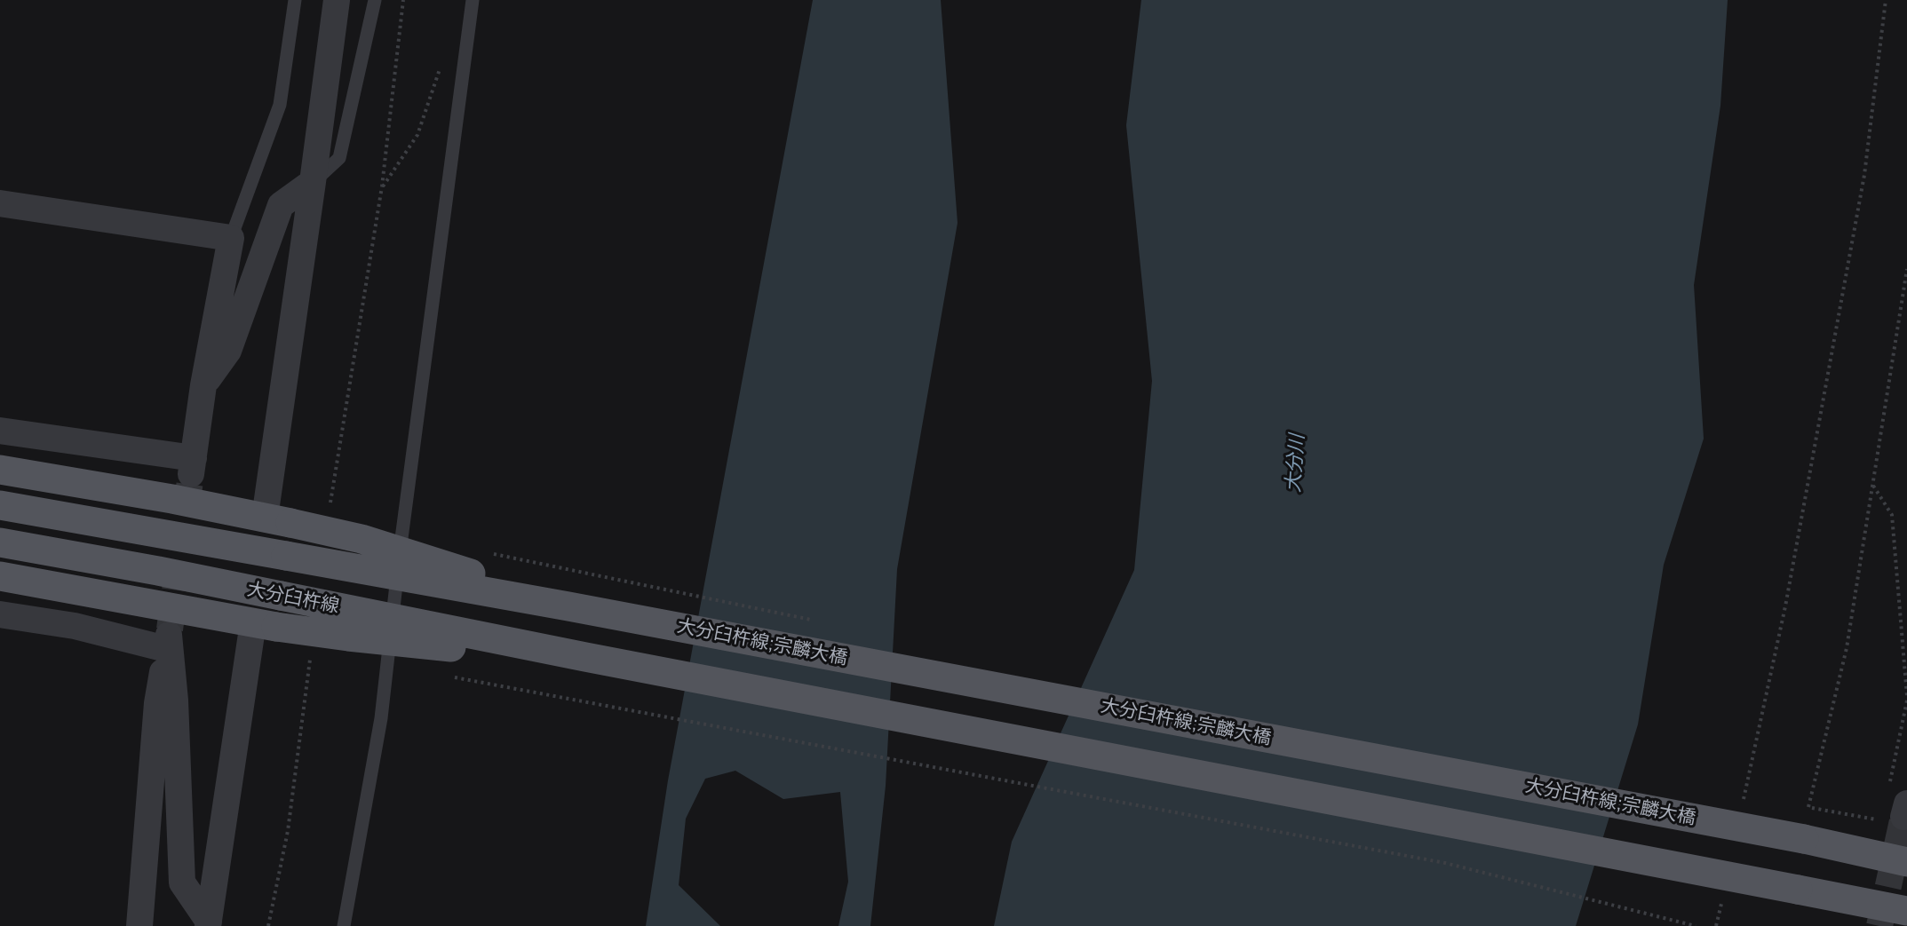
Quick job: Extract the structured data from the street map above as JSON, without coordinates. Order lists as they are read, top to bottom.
{
  "streets": {
    "main road": ["大分臼杵線", "大分臼杵線;宗麟大橋"]
  },
  "water": ["大分川"]
}
